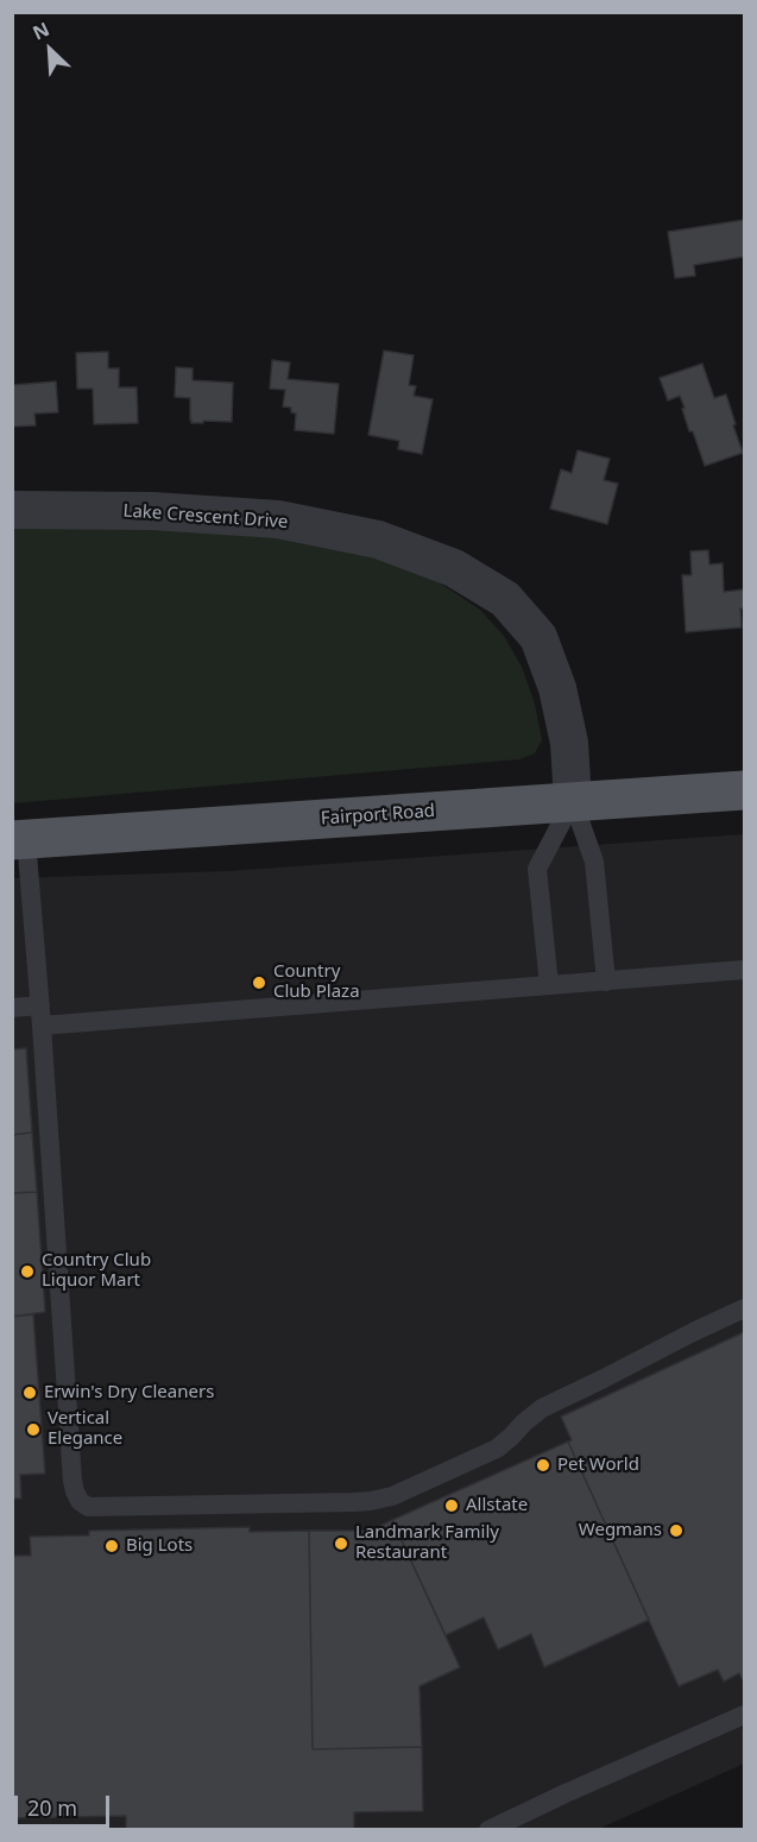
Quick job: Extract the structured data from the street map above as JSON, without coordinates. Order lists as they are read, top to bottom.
{
  "streets": {
    "main road": ["Fairport Road"],
    "street": ["Lake Crescent Drive"]
  },
  "crossings": [
    ["Lake Crescent Drive", "Fairport Road"]
  ],
  "places": [
    "Country Club Plaza",
    "Country Club Liquor Mart",
    "Erwin's Dry Cleaners",
    "Vertical Elegance",
    "Pet World",
    "Allstate",
    "Wegmans",
    "Landmark Family Restaurant",
    "Big Lots"
  ],
  "scale_bar": "20 m",
  "north": "top left"
}
